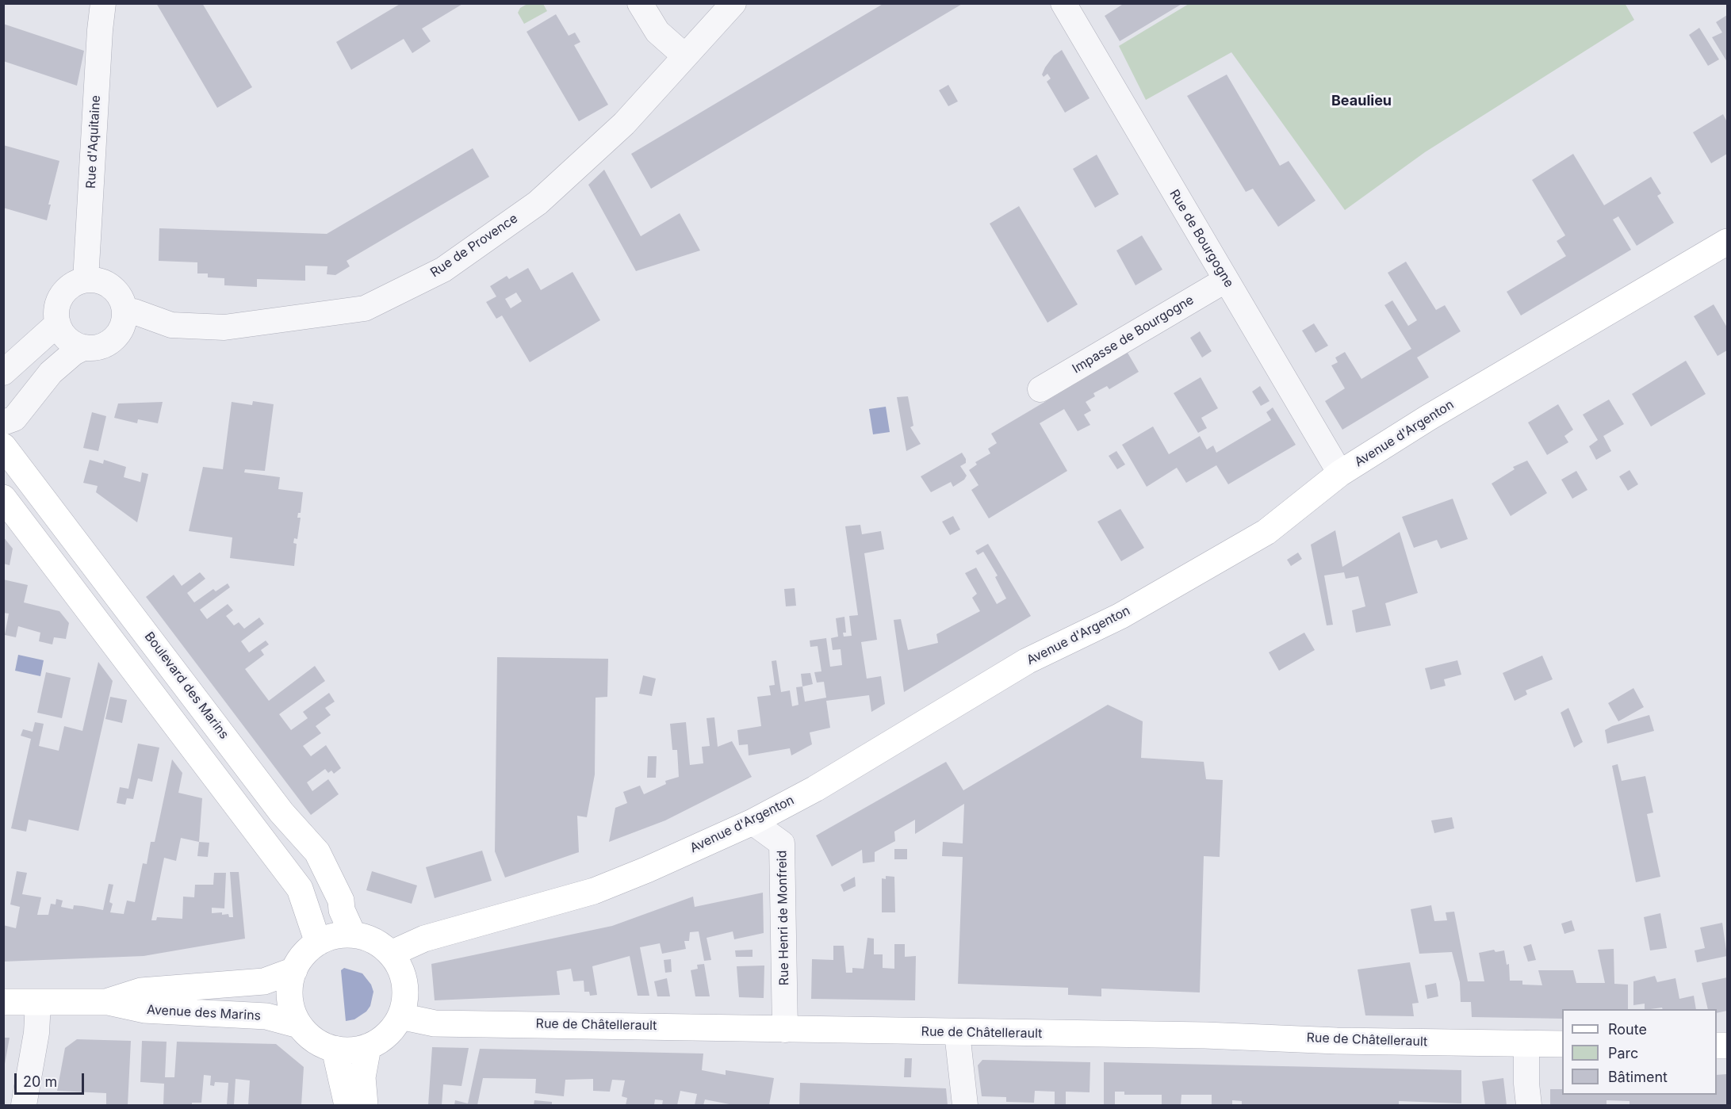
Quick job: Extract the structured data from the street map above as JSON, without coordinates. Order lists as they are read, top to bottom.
{
  "streets": {
    "main road": [
      "Avenue d'Argenton",
      "Boulevard des Marins",
      "Avenue des Marins",
      "Rue de Châtellerault"
    ],
    "street": [
      "Rue d'Aquitaine",
      "Rue de Bourgogne",
      "Rue de Provence",
      "Impasse de Bourgogne",
      "Rue Henri de Monfreid"
    ]
  },
  "crossings": [
    ["Rue d'Aquitaine", "Rue de Provence"],
    ["Rue de Bourgogne", "Impasse de Bourgogne"],
    ["Rue de Bourgogne", "Avenue d'Argenton"],
    ["Avenue d'Argenton", "Boulevard des Marins"],
    ["Avenue d'Argenton", "Rue Henri de Monfreid"],
    ["Avenue d'Argenton", "Avenue des Marins"],
    ["Avenue d'Argenton", "Rue de Châtellerault"],
    ["Boulevard des Marins", "Avenue des Marins"],
    ["Boulevard des Marins", "Rue de Châtellerault"],
    ["Rue Henri de Monfreid", "Rue de Châtellerault"],
    ["Avenue des Marins", "Rue de Châtellerault"]
  ],
  "districts": ["Beaulieu"],
  "legend": ["Route", "Parc", "Bâtiment"],
  "scale_bar": "20 m"
}
